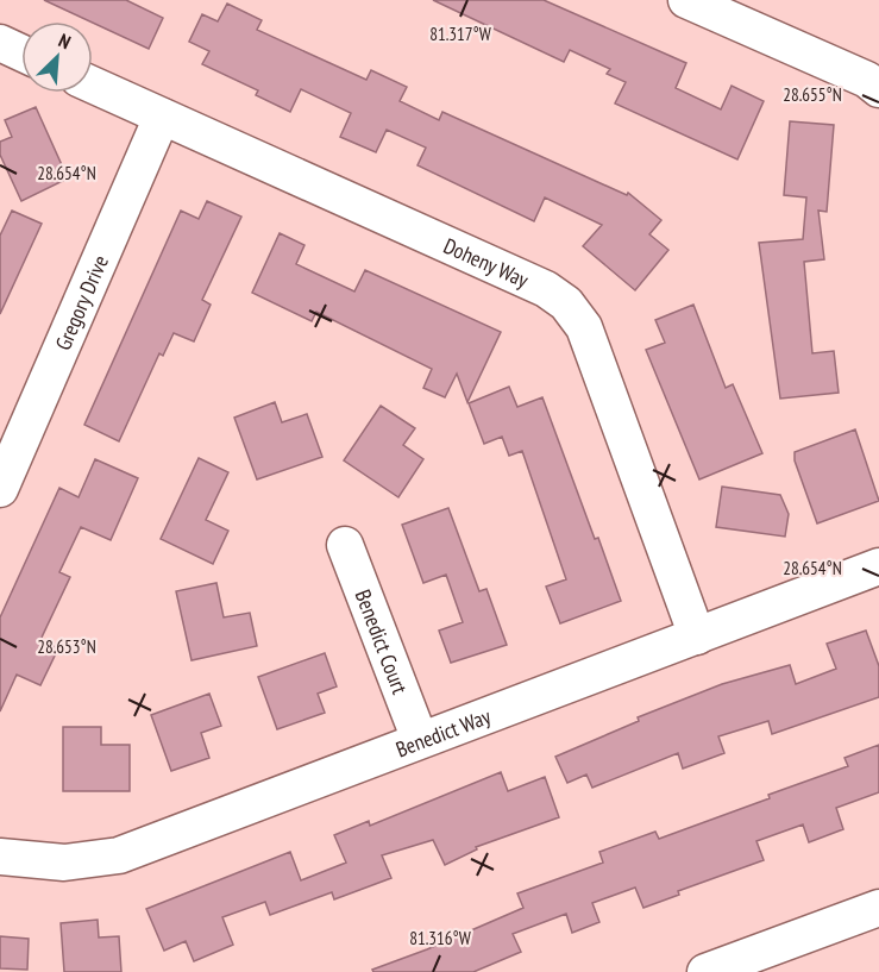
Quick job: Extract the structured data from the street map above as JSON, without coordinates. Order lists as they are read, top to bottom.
{
  "streets": {
    "street": [
      "Doheny Way",
      "Gregory Drive",
      "Benedict Court",
      "Benedict Way"
    ]
  },
  "crossings": [
    ["Doheny Way", "Gregory Drive"],
    ["Doheny Way", "Benedict Way"],
    ["Benedict Court", "Benedict Way"]
  ],
  "north": "top right",
  "coordinates": [
    "81.317°W",
    "28.655°N",
    "28.654°N",
    "28.653°N",
    "81.316°W"
  ]
}
